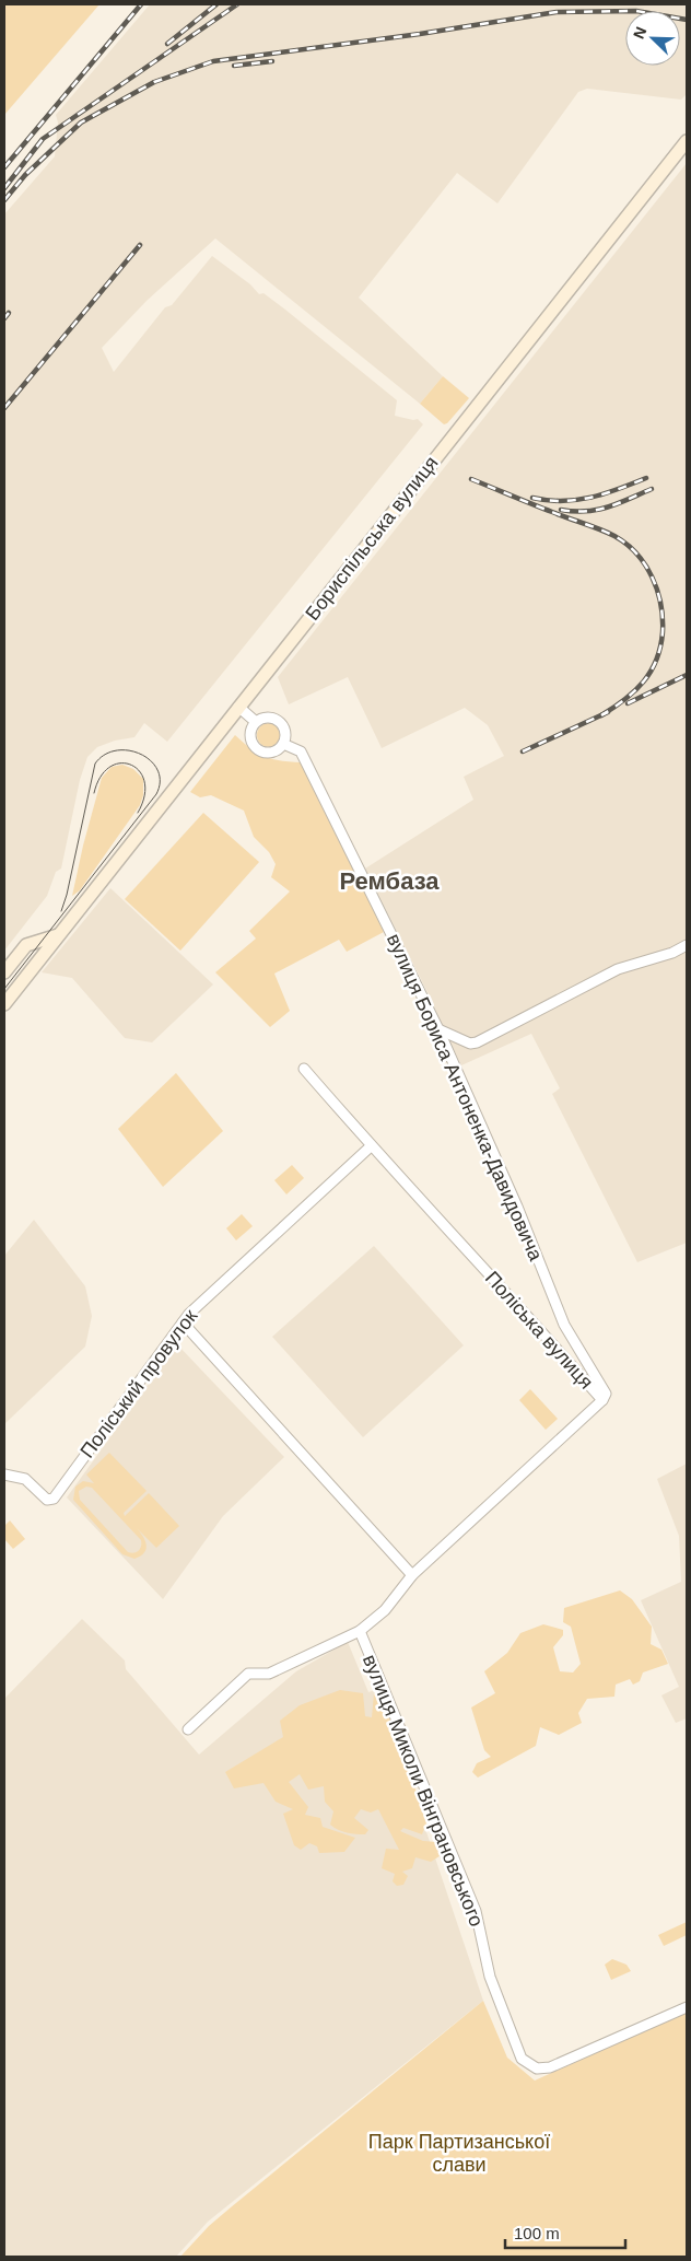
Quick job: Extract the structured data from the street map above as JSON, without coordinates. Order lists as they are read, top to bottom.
{
  "streets": {
    "main road": ["Бориспільська вулиця"],
    "street": [
      "вулиця Бориса Антоненка-Давидовича",
      "Поліська вулиця",
      "Поліський провулок",
      "вулиця Миколи Вінграновського"
    ]
  },
  "crossings": [
    ["вулиця Бориса Антоненка-Давидовича", "Поліська вулиця"],
    ["Поліська вулиця", "Поліський провулок"],
    ["Поліська вулиця", "вулиця Миколи Вінграновського"]
  ],
  "districts": ["Рембаза"],
  "parks": ["Парк Партизанської слави"],
  "scale_bar": "100 m",
  "north": "top left"
}
